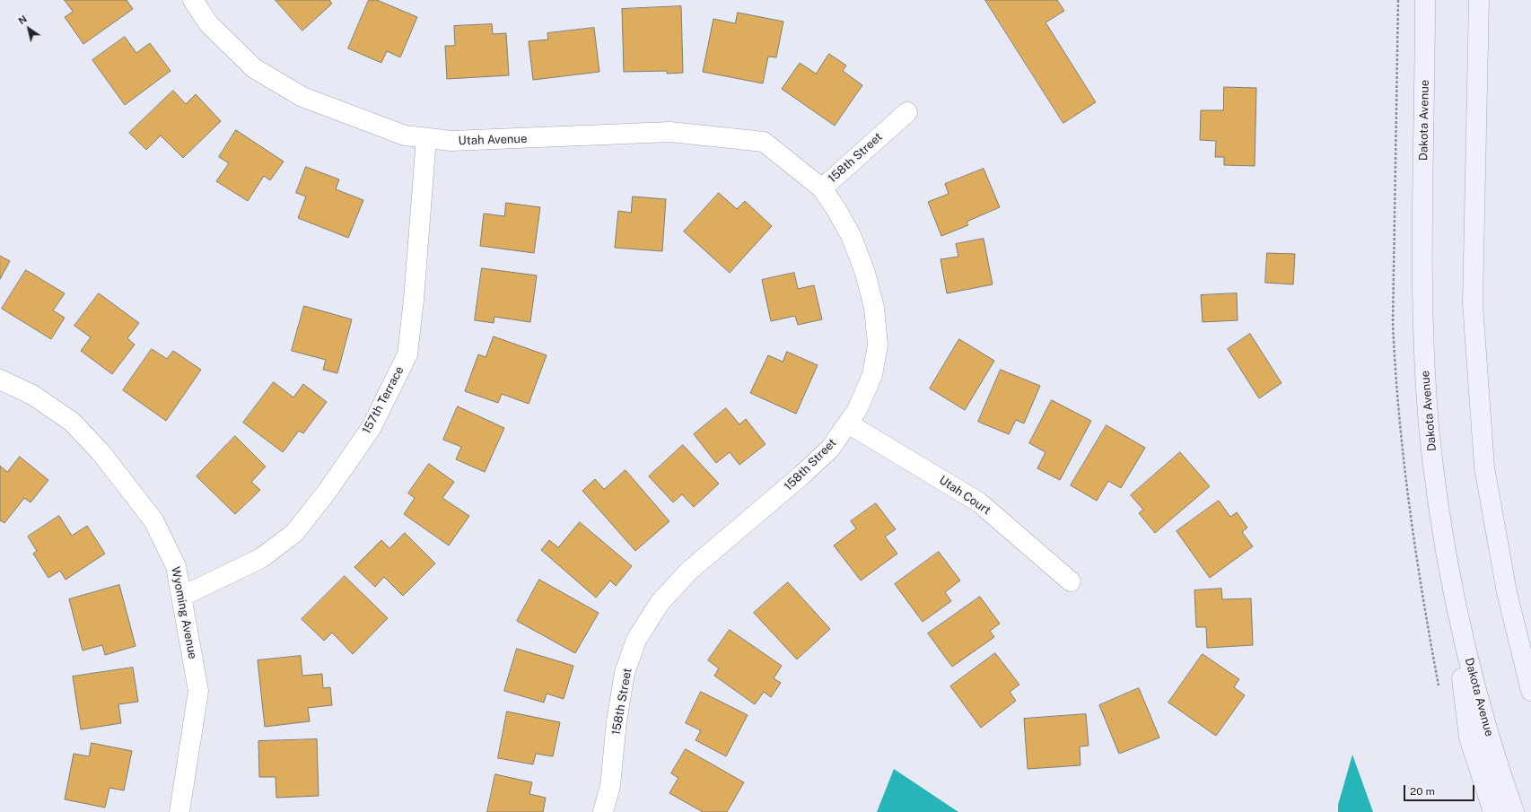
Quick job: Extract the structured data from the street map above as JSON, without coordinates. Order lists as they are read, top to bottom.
{
  "streets": {
    "main road": ["Dakota Avenue"],
    "street": [
      "Utah Avenue",
      "158th Street",
      "157th Terrace",
      "Utah Court",
      "Wyoming Avenue"
    ]
  },
  "crossings": [
    ["Utah Avenue", "158th Street"],
    ["Utah Avenue", "157th Terrace"],
    ["158th Street", "Utah Court"],
    ["157th Terrace", "Wyoming Avenue"]
  ],
  "scale_bar": "20 m",
  "north": "top left"
}
